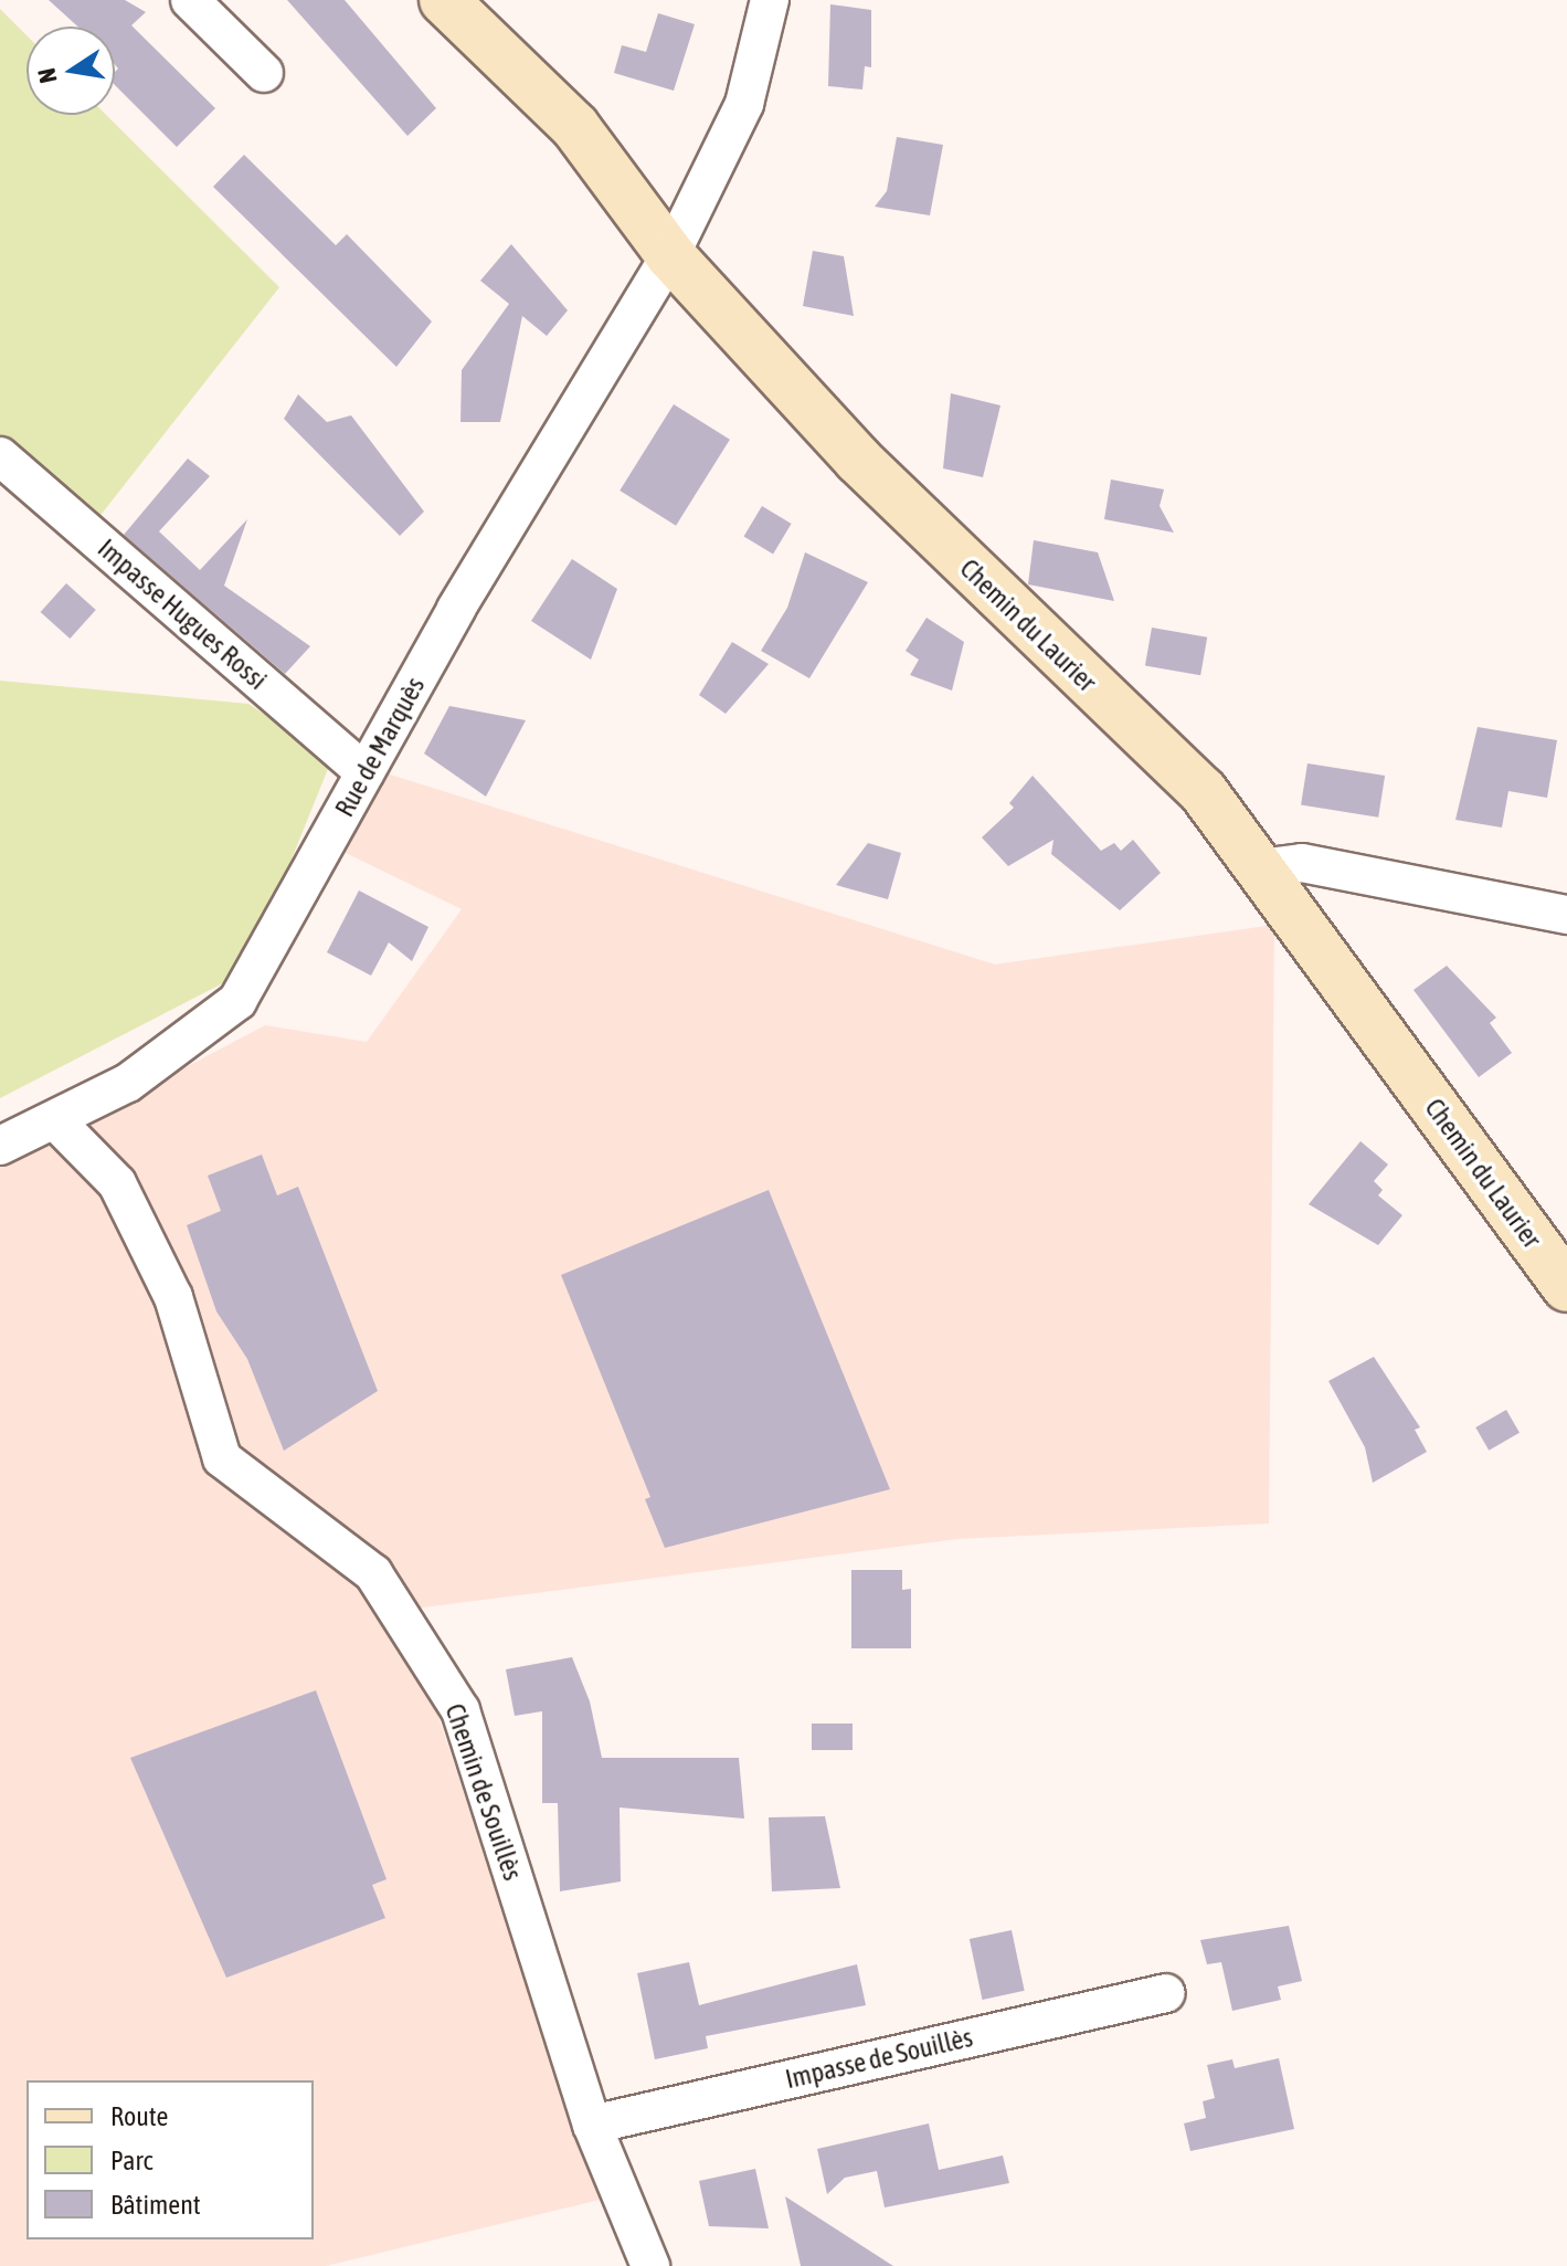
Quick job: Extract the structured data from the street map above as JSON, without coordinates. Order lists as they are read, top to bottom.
{
  "streets": {
    "street": [
      "Impasse Hugues Rossi",
      "Chemin du Laurier",
      "Rue de Marquès",
      "Chemin de Souillès",
      "Impasse de Souillès"
    ]
  },
  "crossings": [
    ["Impasse Hugues Rossi", "Rue de Marquès"],
    ["Chemin du Laurier", "Rue de Marquès"],
    ["Rue de Marquès", "Chemin de Souillès"],
    ["Chemin de Souillès", "Impasse de Souillès"]
  ],
  "legend": ["Route", "Parc", "Bâtiment"],
  "north": "left"
}
